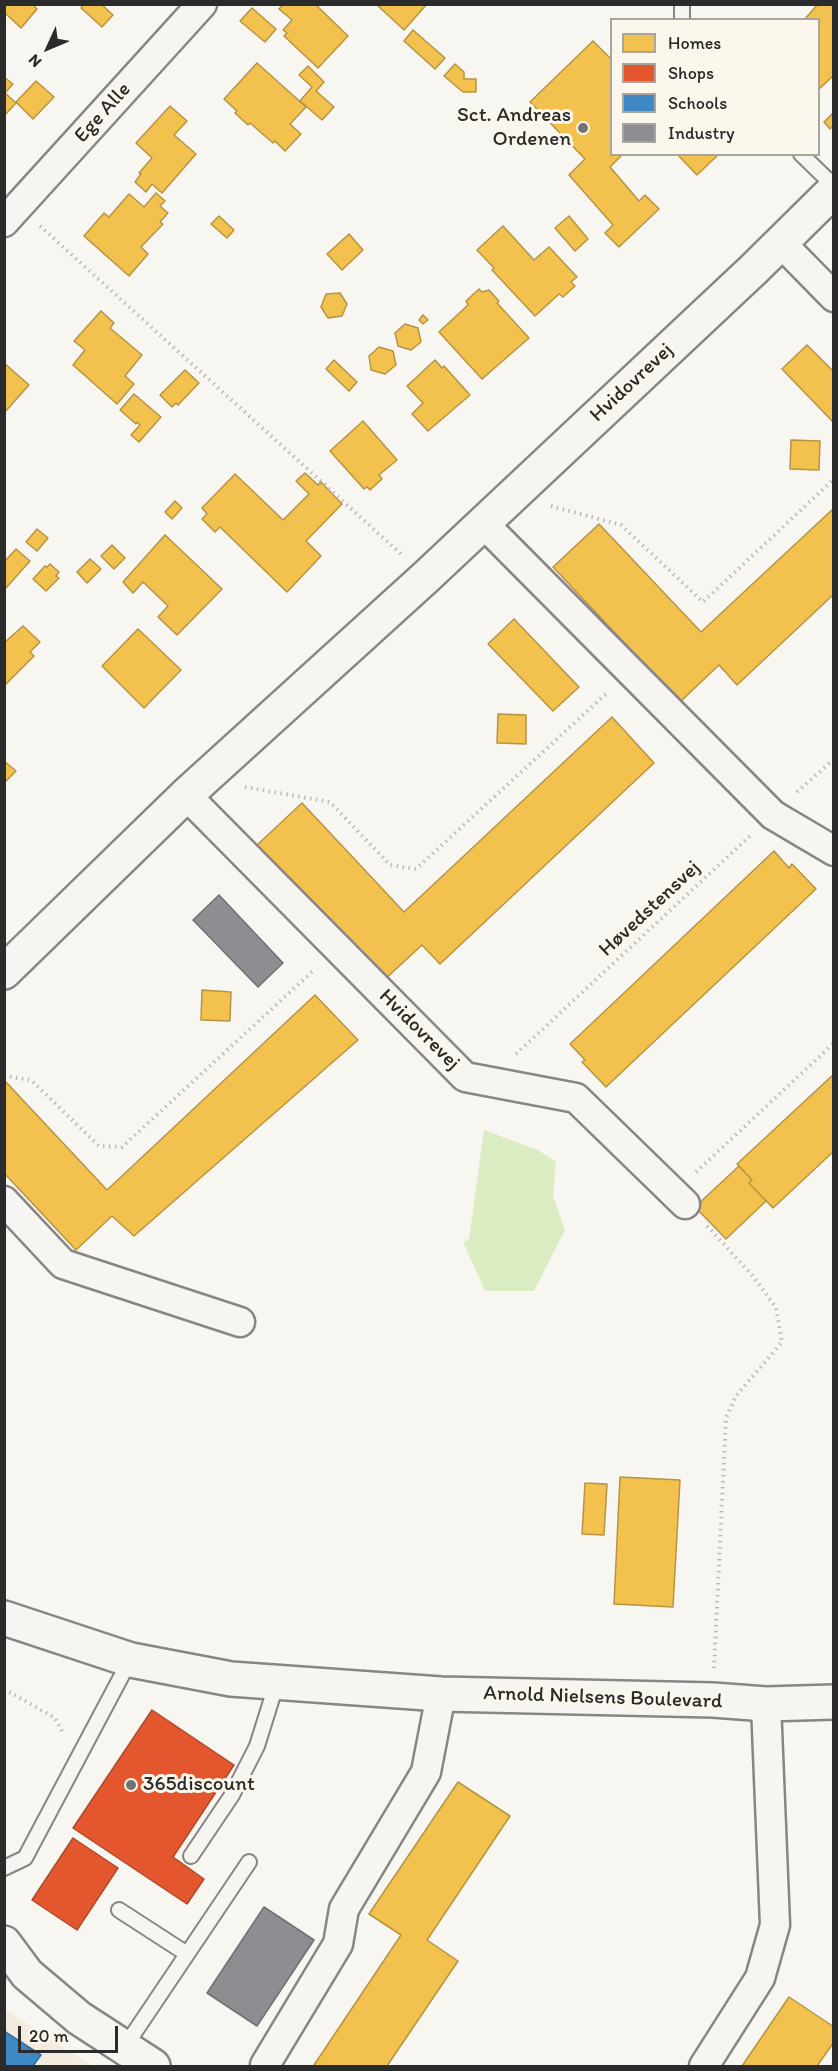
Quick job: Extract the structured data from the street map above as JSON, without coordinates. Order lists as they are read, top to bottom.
{
  "streets": {
    "street": ["Ege Alle", "Hvidovrevej", "Arnold Nielsens Boulevard"],
    "path": ["Høvedstensvej"]
  },
  "crossings": [
    ["Hvidovrevej", "Høvedstensvej"]
  ],
  "places": ["Sct. Andreas Ordenen", "365discount"],
  "legend": [
    "Homes",
    "Shops",
    "Schools",
    "Industry"
  ],
  "scale_bar": "20 m",
  "north": "bottom left"
}
